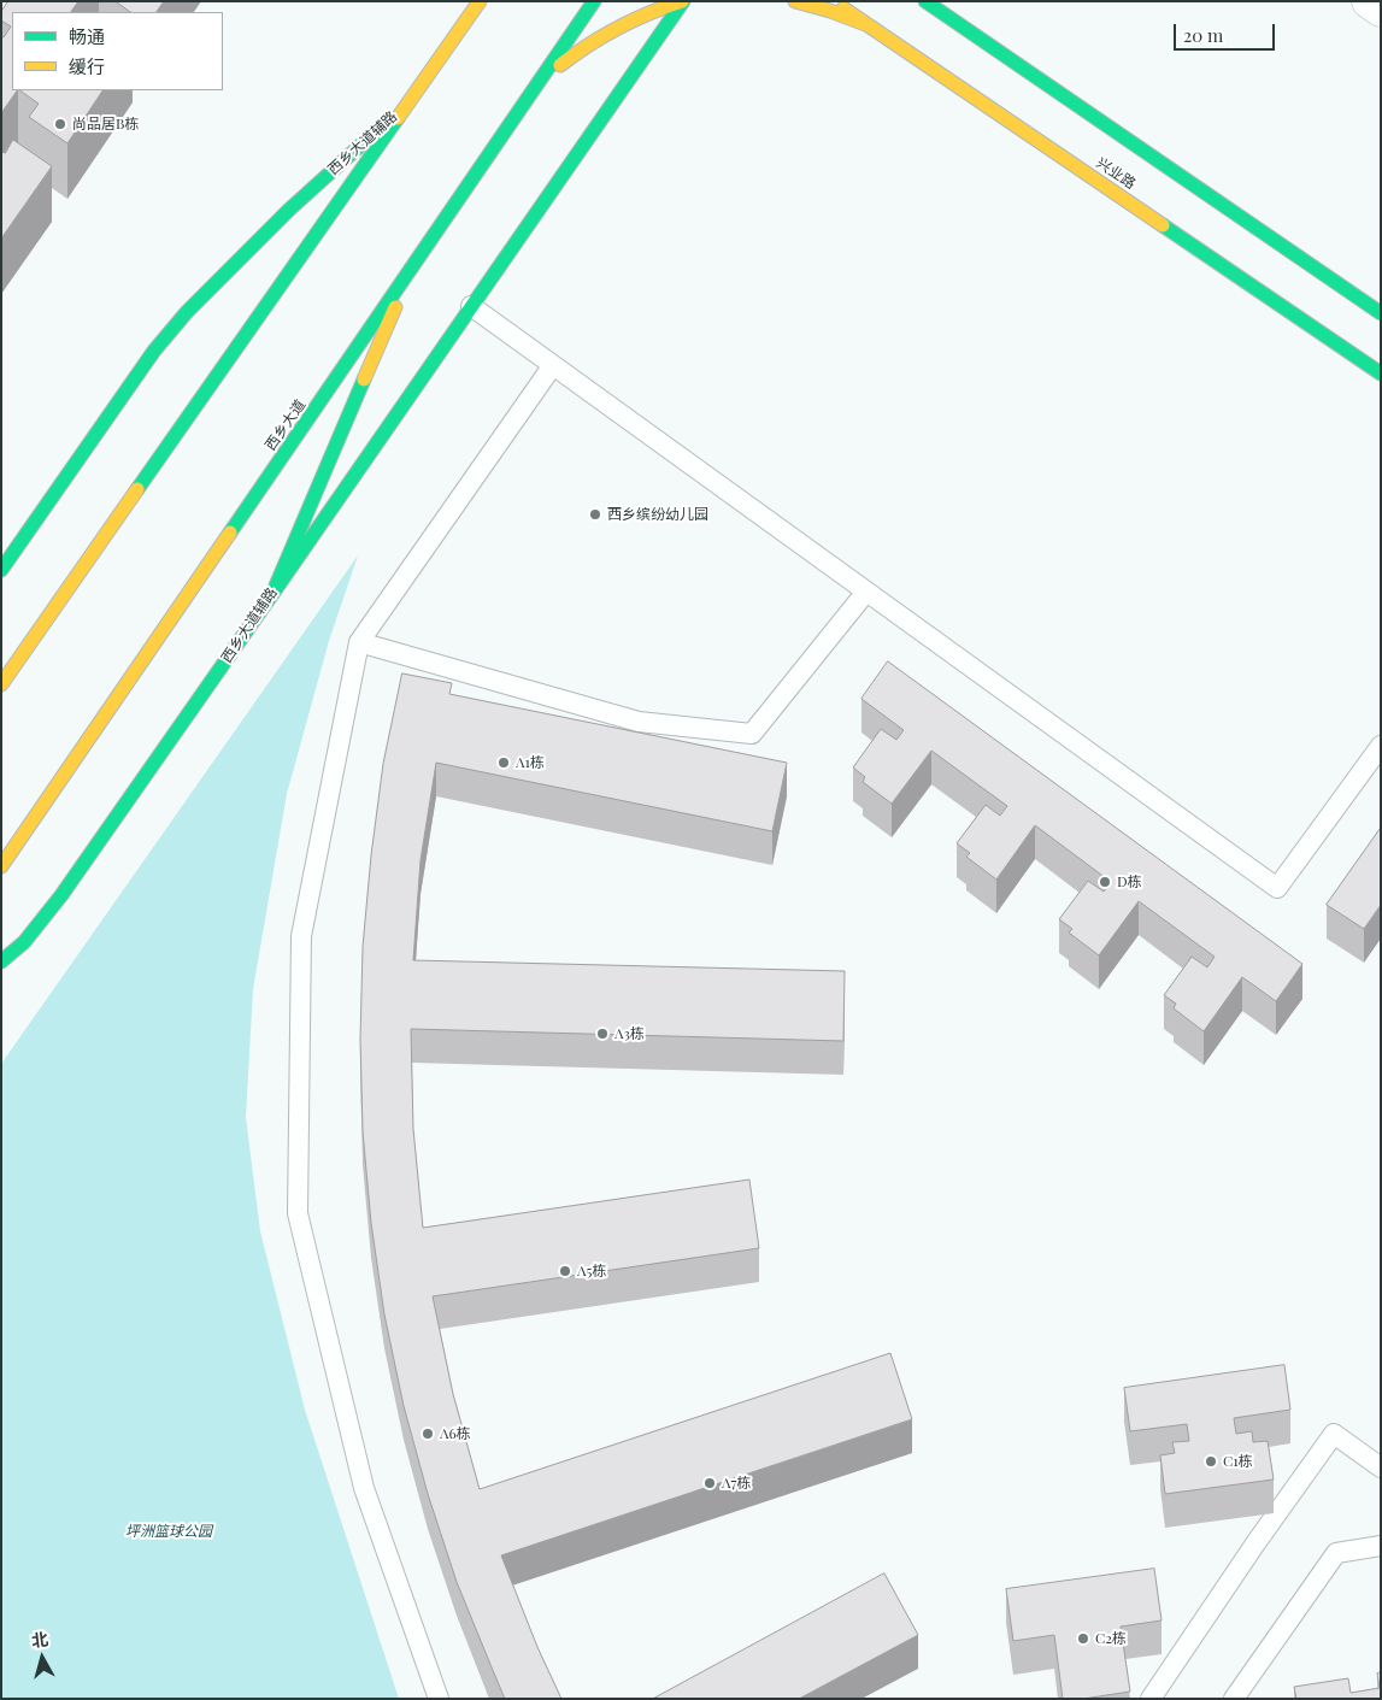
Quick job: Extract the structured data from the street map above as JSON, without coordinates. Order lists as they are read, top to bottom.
{
  "streets": {
    "main road": ["西乡大道辅路", "兴业路", "西乡大道"]
  },
  "crossings": [
    ["西乡大道辅路", "西乡大道"]
  ],
  "parks": ["坪洲篮球公园"],
  "places": [
    "尚品居B栋",
    "西乡缤纷幼儿园",
    "A1栋",
    "D栋",
    "A3栋",
    "A5栋",
    "A6栋",
    "C1栋",
    "A7栋",
    "C2栋"
  ],
  "legend": ["畅通", "缓行"],
  "scale_bar": "20 m",
  "north": "top"
}
